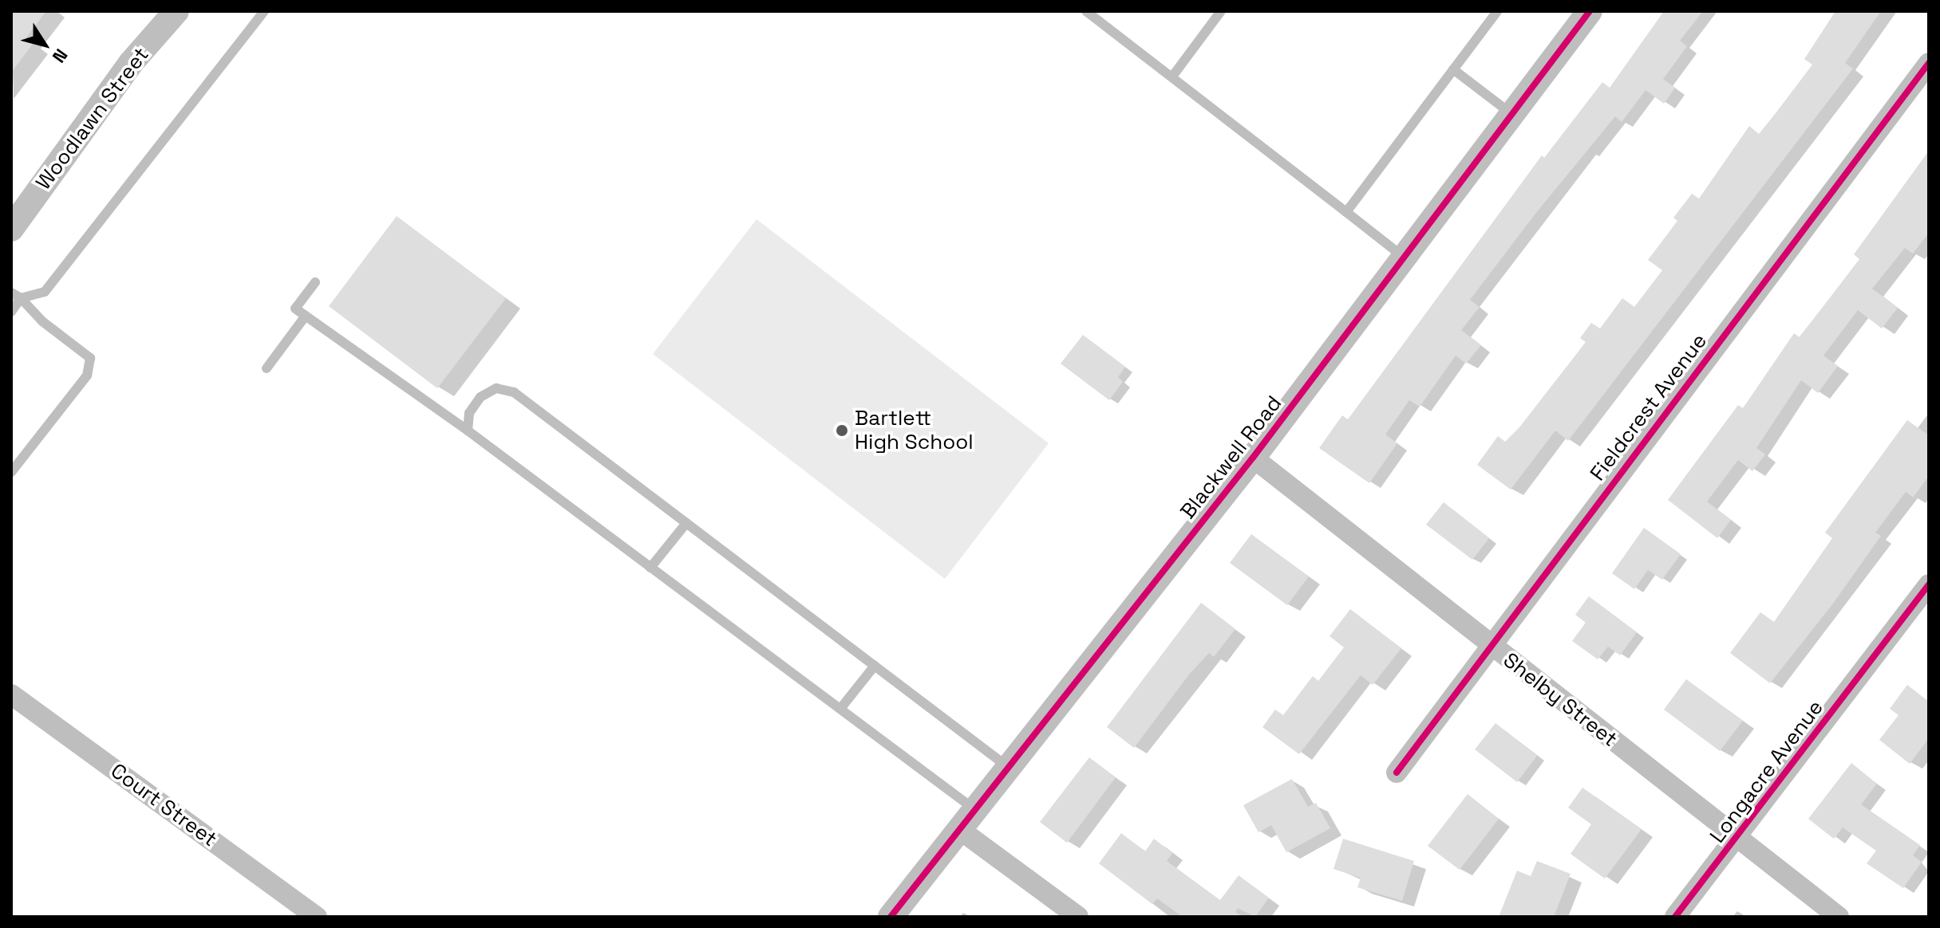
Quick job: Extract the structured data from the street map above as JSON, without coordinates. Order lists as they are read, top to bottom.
{
  "streets": {
    "street": [
      "Woodlawn Street",
      "Fieldcrest Avenue",
      "Blackwell Road",
      "Shelby Street",
      "Longacre Avenue",
      "Court Street"
    ]
  },
  "crossings": [
    ["Fieldcrest Avenue", "Shelby Street"],
    ["Blackwell Road", "Shelby Street"],
    ["Shelby Street", "Longacre Avenue"]
  ],
  "places": ["Bartlett High School"],
  "north": "bottom right"
}
